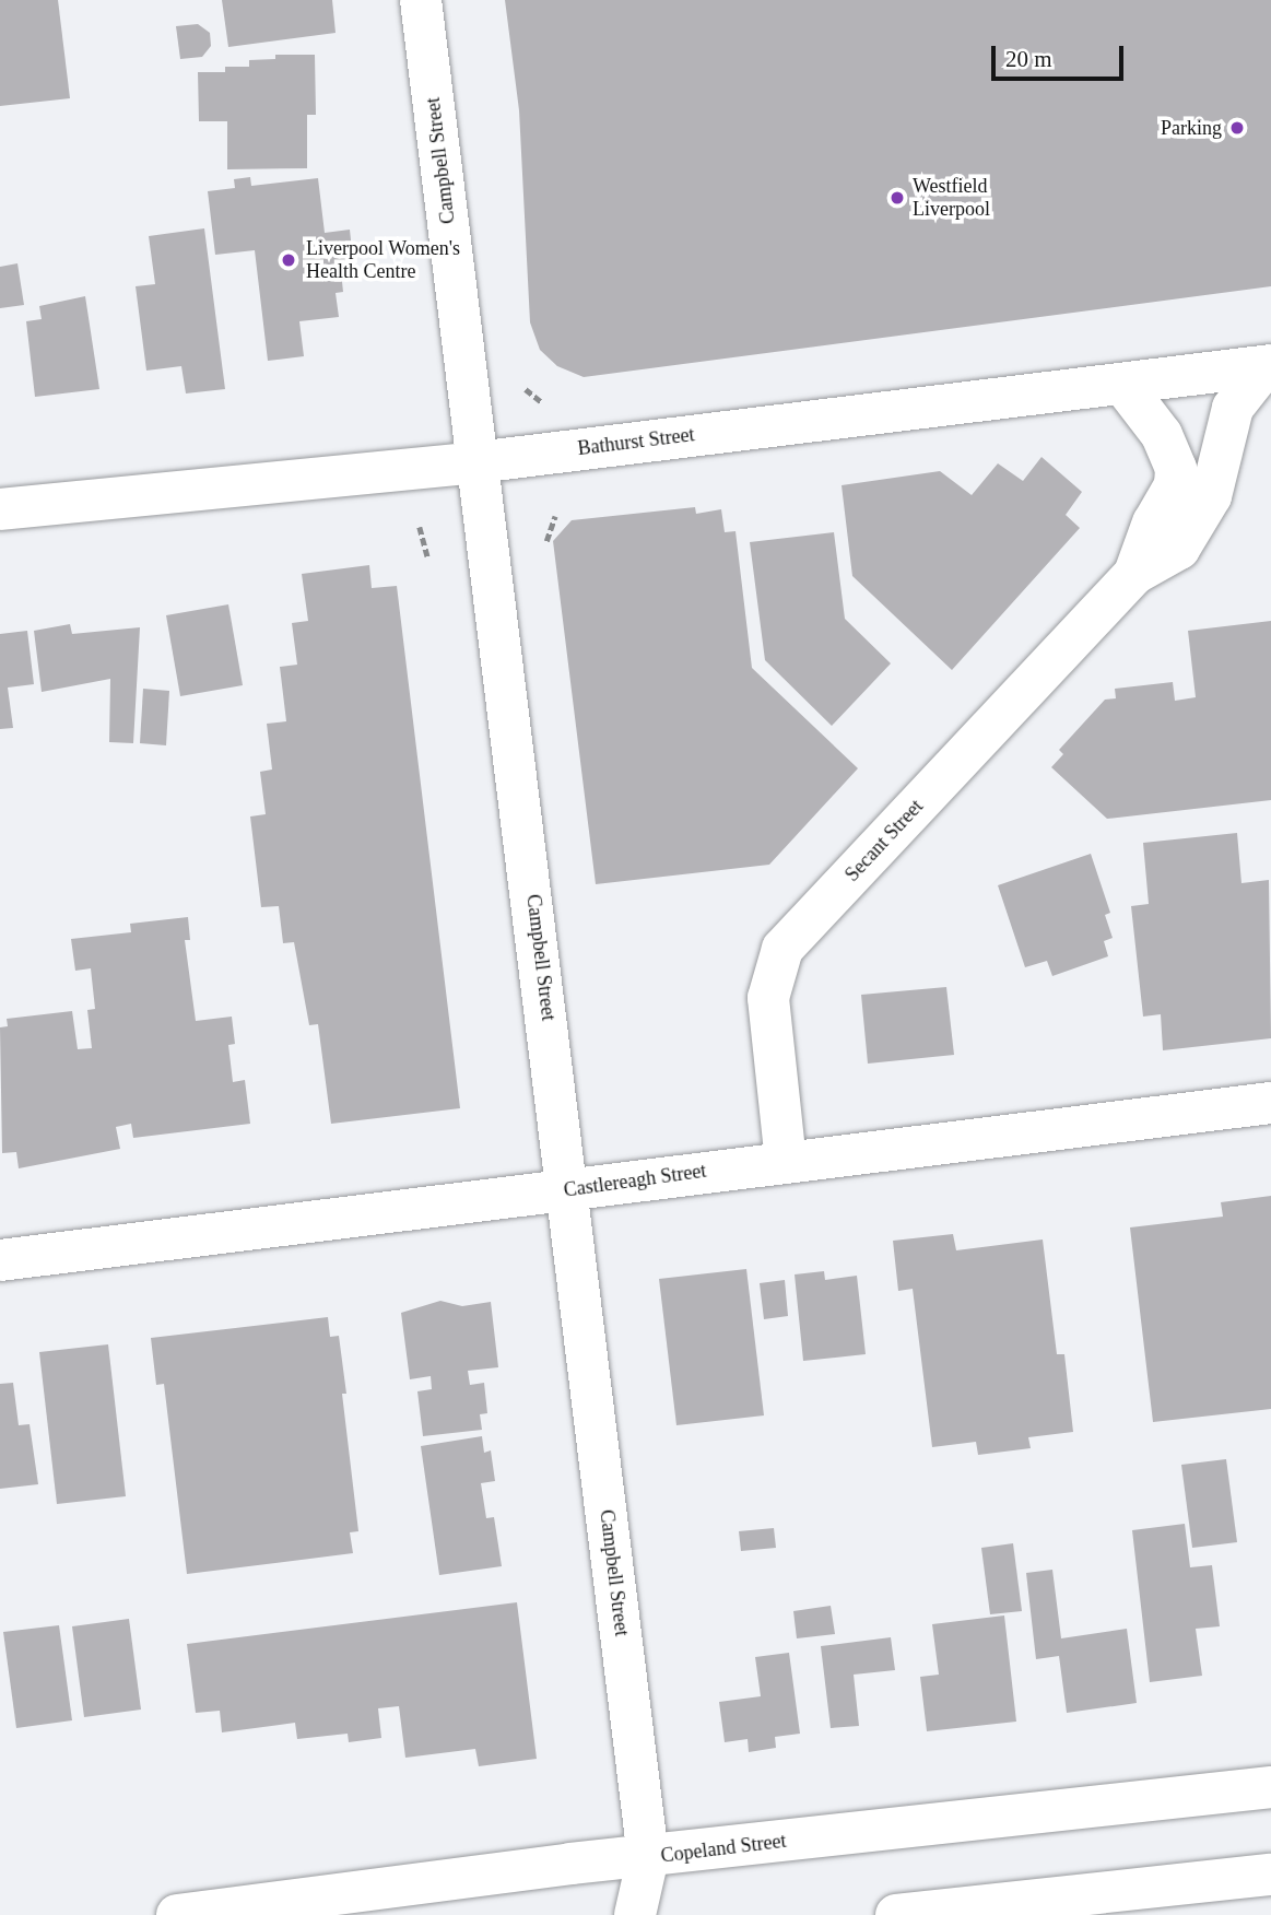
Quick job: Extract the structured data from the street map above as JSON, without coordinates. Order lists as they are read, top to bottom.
{
  "streets": {
    "main road": [
      "Campbell Street",
      "Bathurst Street",
      "Secant Street",
      "Castlereagh Street",
      "Copeland Street"
    ]
  },
  "crossings": [
    ["Campbell Street", "Bathurst Street"],
    ["Campbell Street", "Castlereagh Street"],
    ["Campbell Street", "Copeland Street"],
    ["Bathurst Street", "Secant Street"],
    ["Secant Street", "Castlereagh Street"]
  ],
  "places": ["Parking", "Westfield Liverpool", "Liverpool Women's Health Centre"],
  "scale_bar": "20 m"
}
